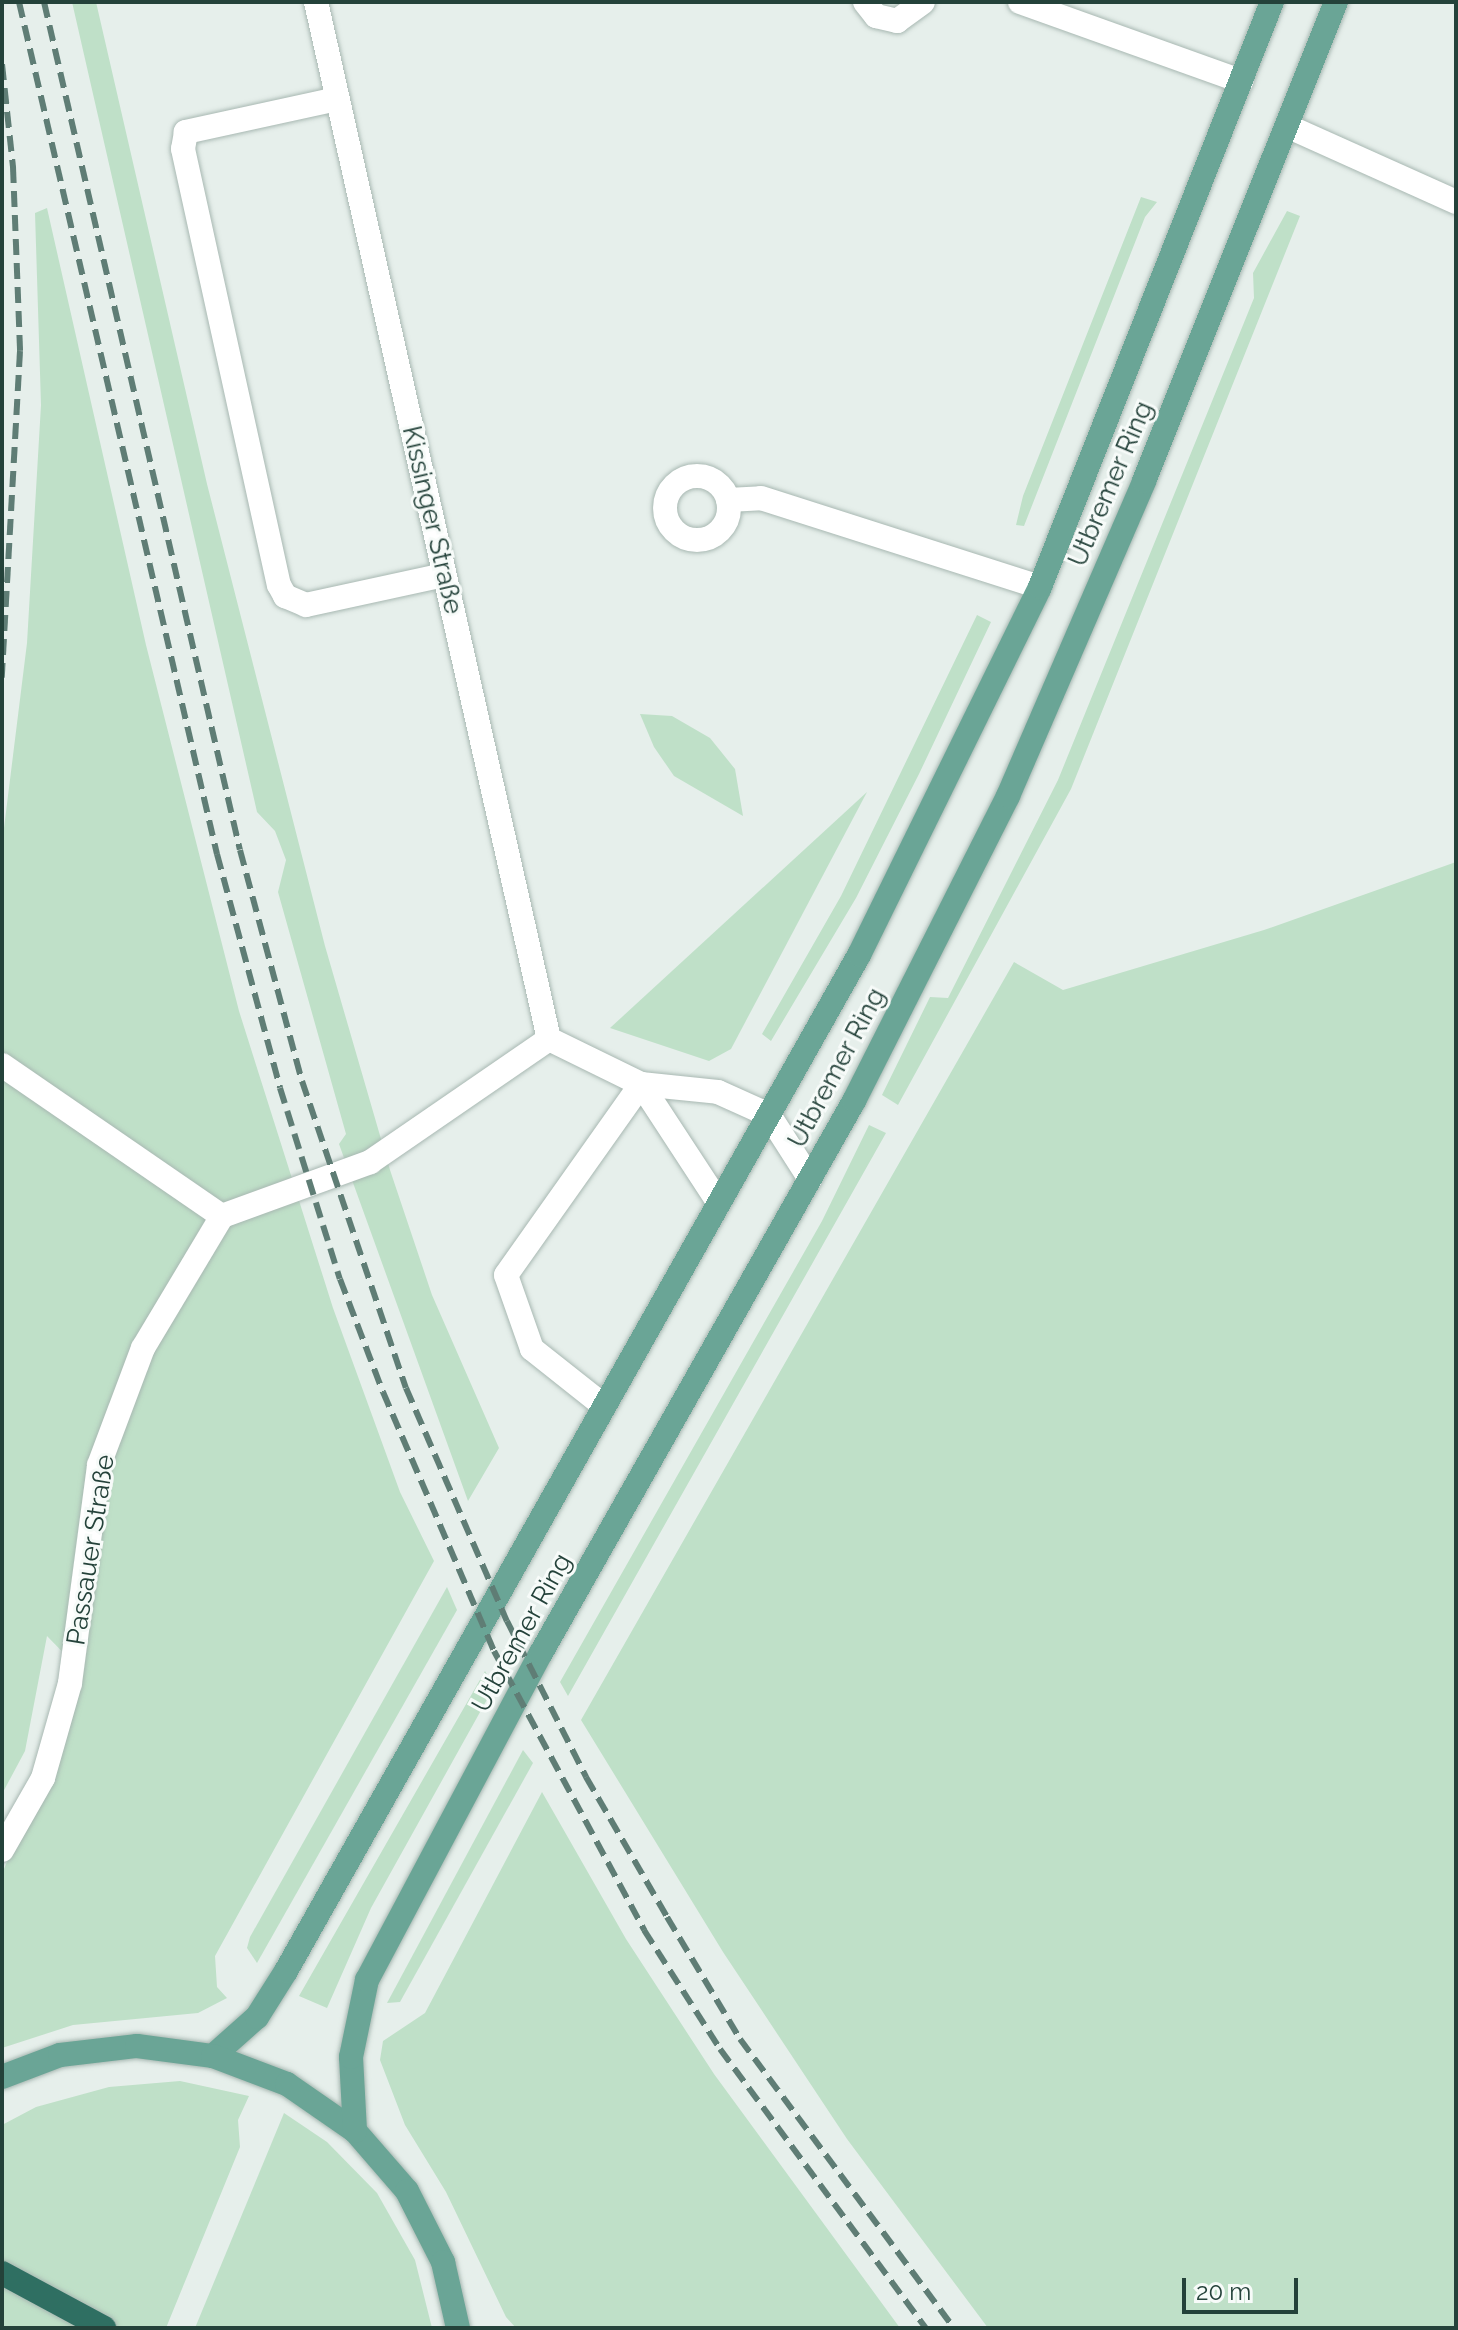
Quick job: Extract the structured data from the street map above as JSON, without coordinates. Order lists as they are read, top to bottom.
{
  "streets": {
    "main road": ["Utbremer Ring"],
    "street": ["Kissinger Straße", "Passauer Straße"]
  },
  "scale_bar": "20 m"
}
